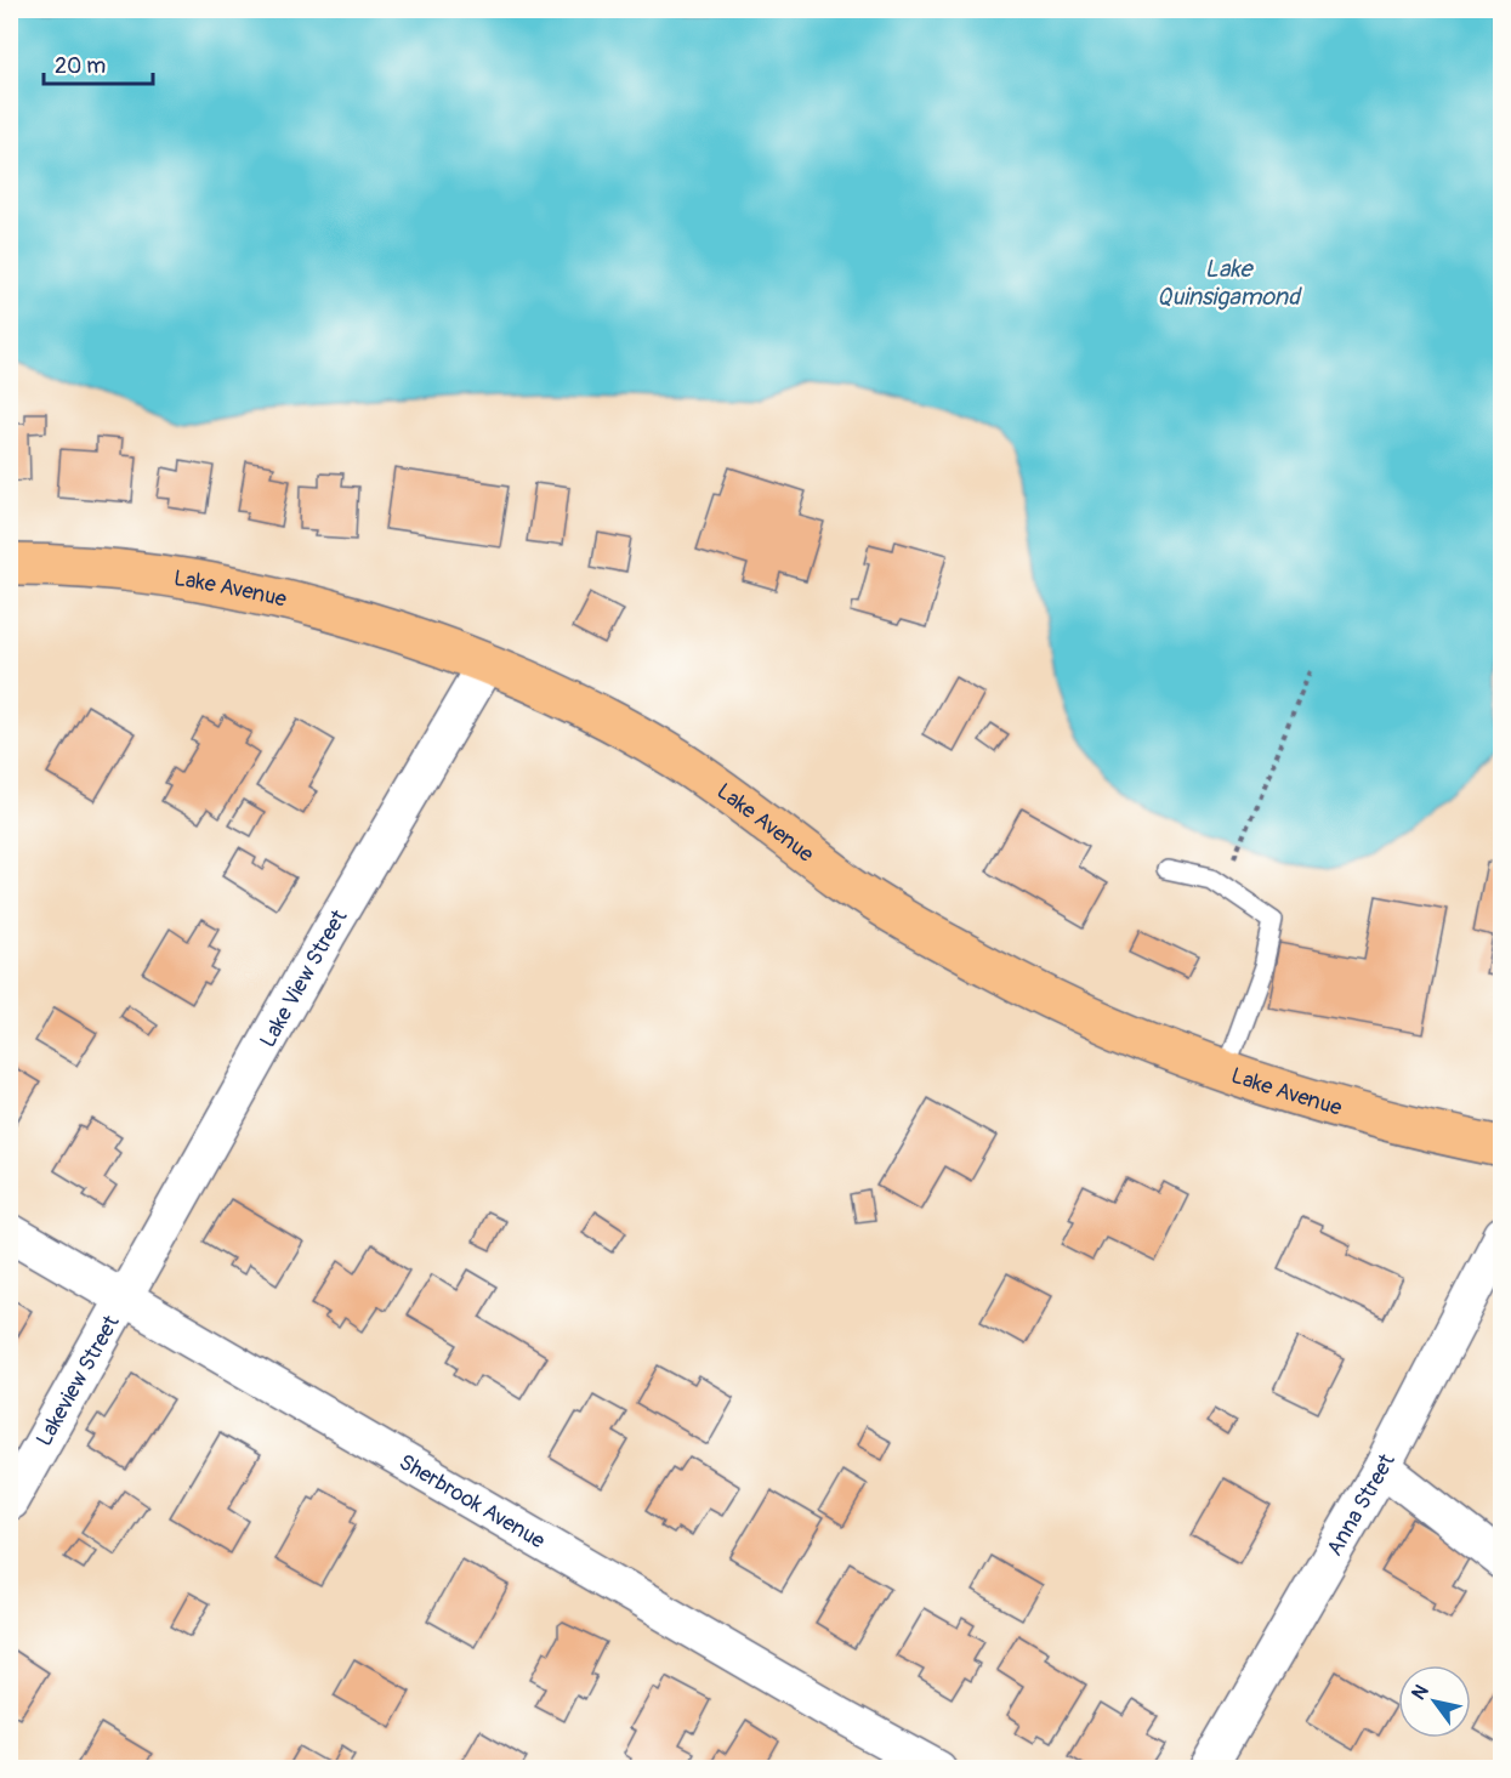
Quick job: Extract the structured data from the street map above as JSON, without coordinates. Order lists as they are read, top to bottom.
{
  "streets": {
    "main road": ["Lake Avenue"],
    "street": [
      "Lake View Street",
      "Lakeview Street",
      "Sherbrook Avenue",
      "Anna Street"
    ]
  },
  "crossings": [
    ["Lake Avenue", "Lake View Street"],
    ["Lake View Street", "Lakeview Street"],
    ["Lake View Street", "Sherbrook Avenue"],
    ["Lakeview Street", "Sherbrook Avenue"]
  ],
  "water": ["Lake Quinsigamond"],
  "scale_bar": "20 m",
  "north": "top left"
}
